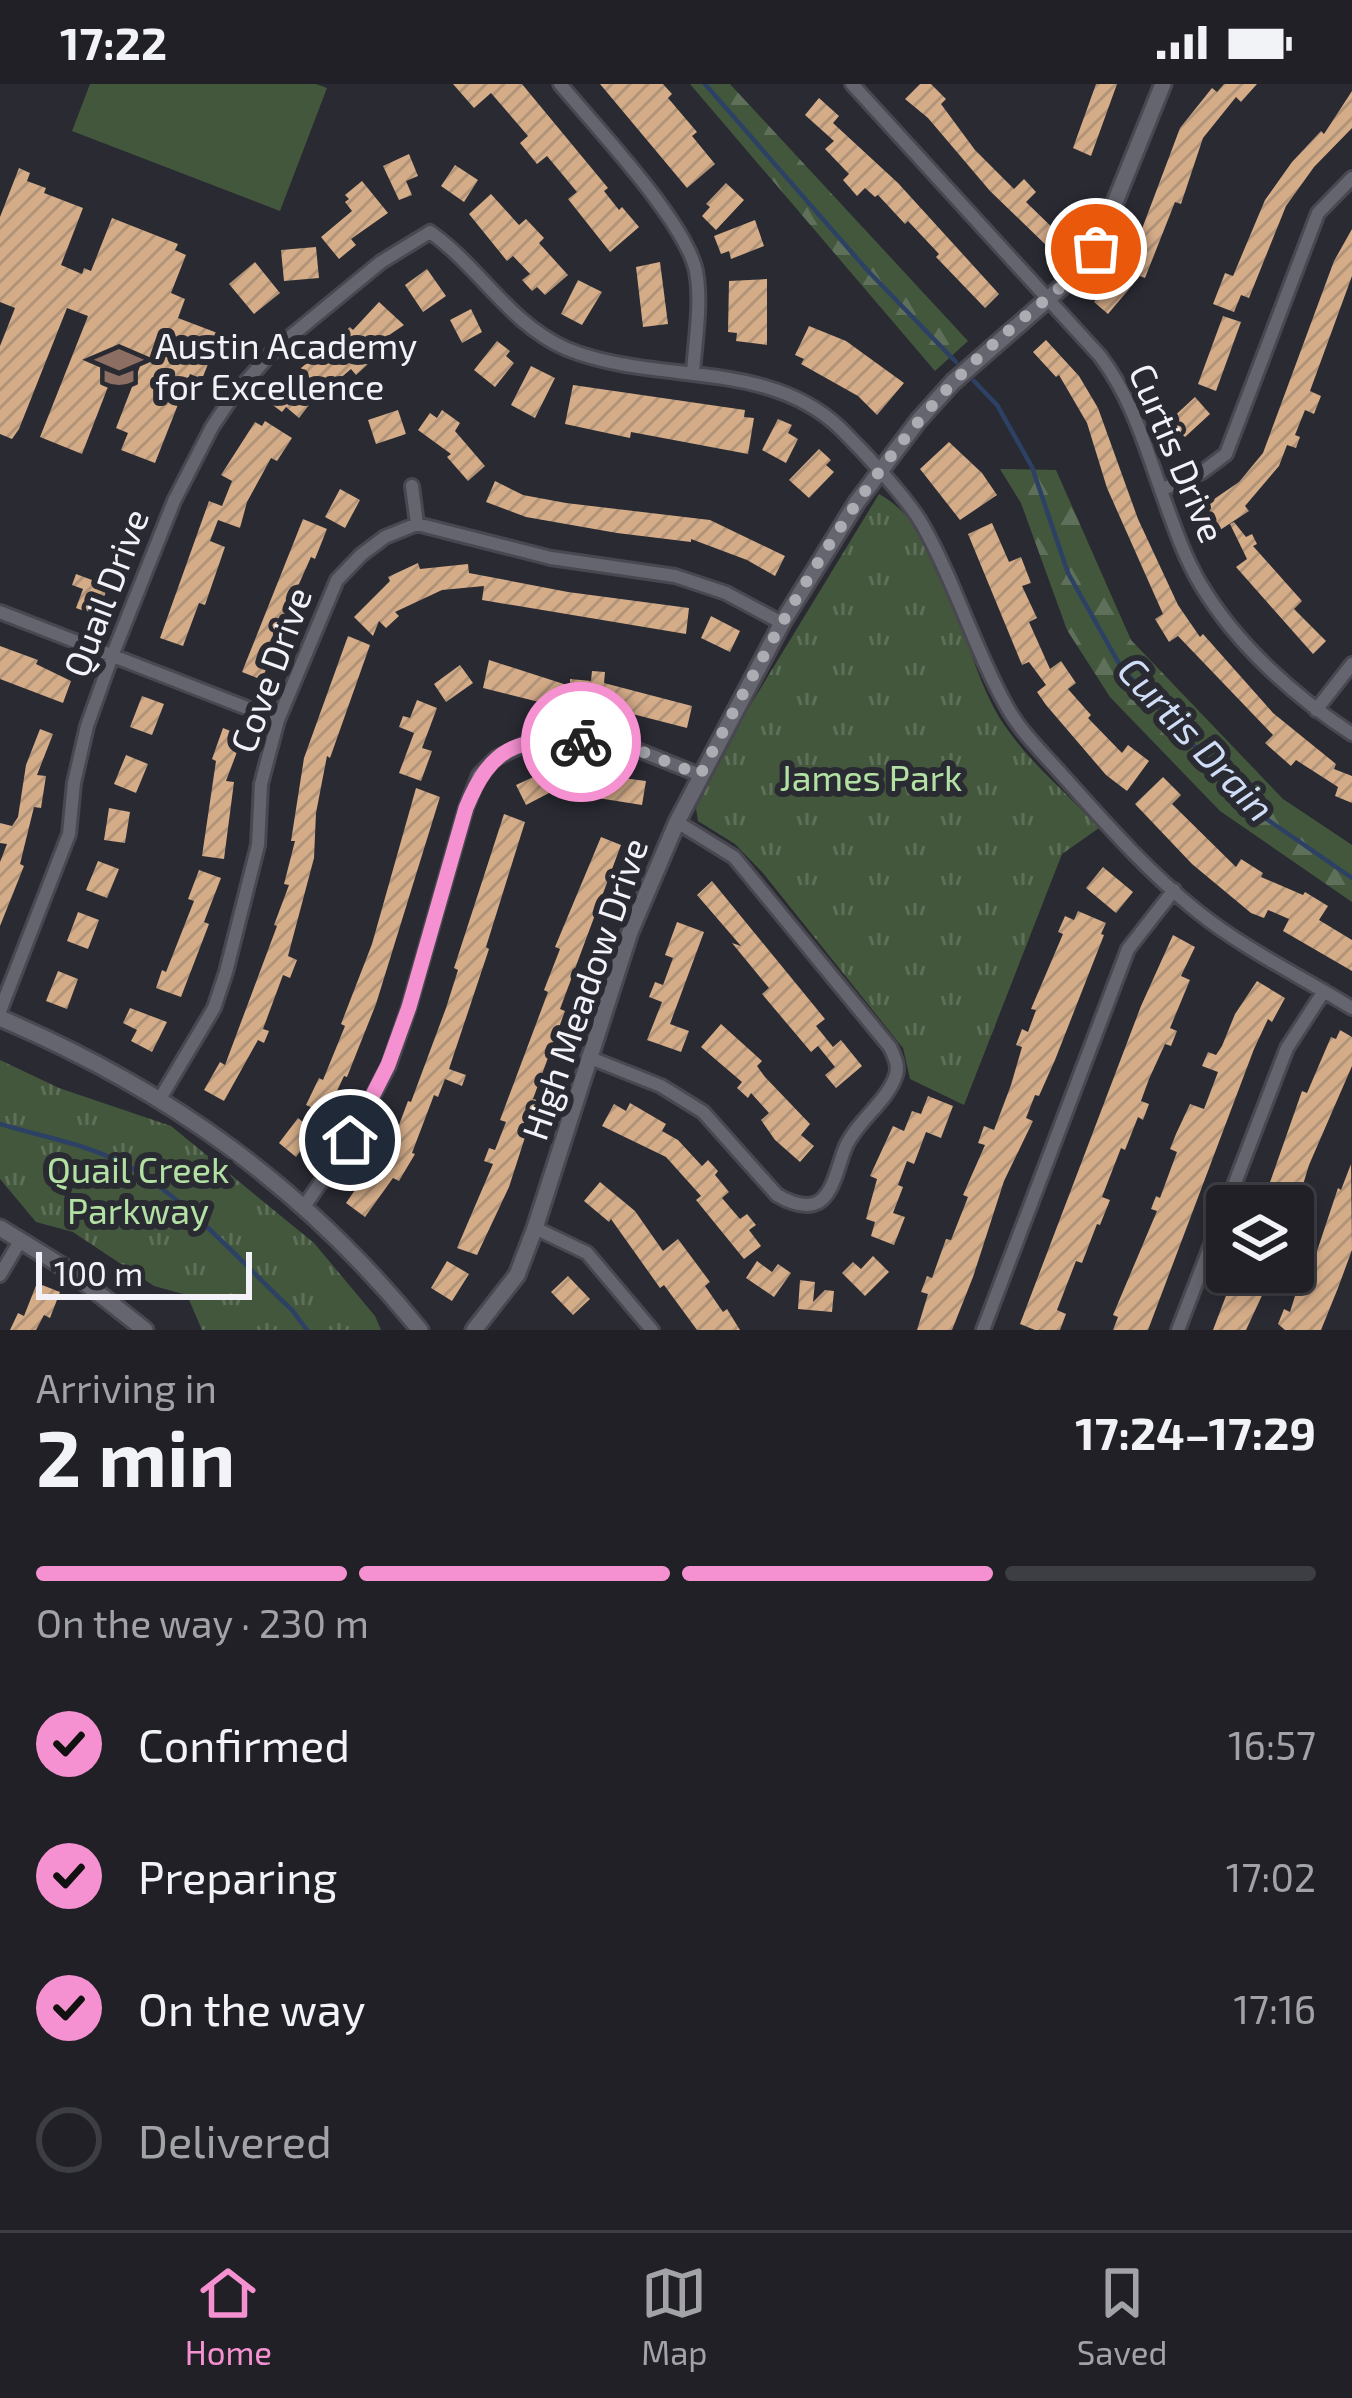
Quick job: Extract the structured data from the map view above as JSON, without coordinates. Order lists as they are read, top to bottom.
{
  "streets": {
    "street": [
      "Curtis Drive",
      "Quail Drive",
      "Cove Drive",
      "High Meadow Drive"
    ]
  },
  "crossings": [
    ["Curtis Drive", "High Meadow Drive"]
  ],
  "water": ["Curtis Drain"],
  "parks": ["James Park", "Quail Creek Parkway"],
  "places": {
    "school or university": ["Austin Academy for Excellence"]
  },
  "scale_bar": "100 m",
  "page": {
    "status": "17:22",
    "scale": "100 m",
    "heading": ["2 min", "Arriving in", "17:24–17:29"],
    "bar": "On the way · 230 m",
    "list": [
      ["Confirmed", "16:57"],
      ["Preparing", "17:02"],
      ["On the way", "17:16"],
      "Delivered"
    ],
    "tabs": ["Home", "Map", "Saved"]
  }
}
